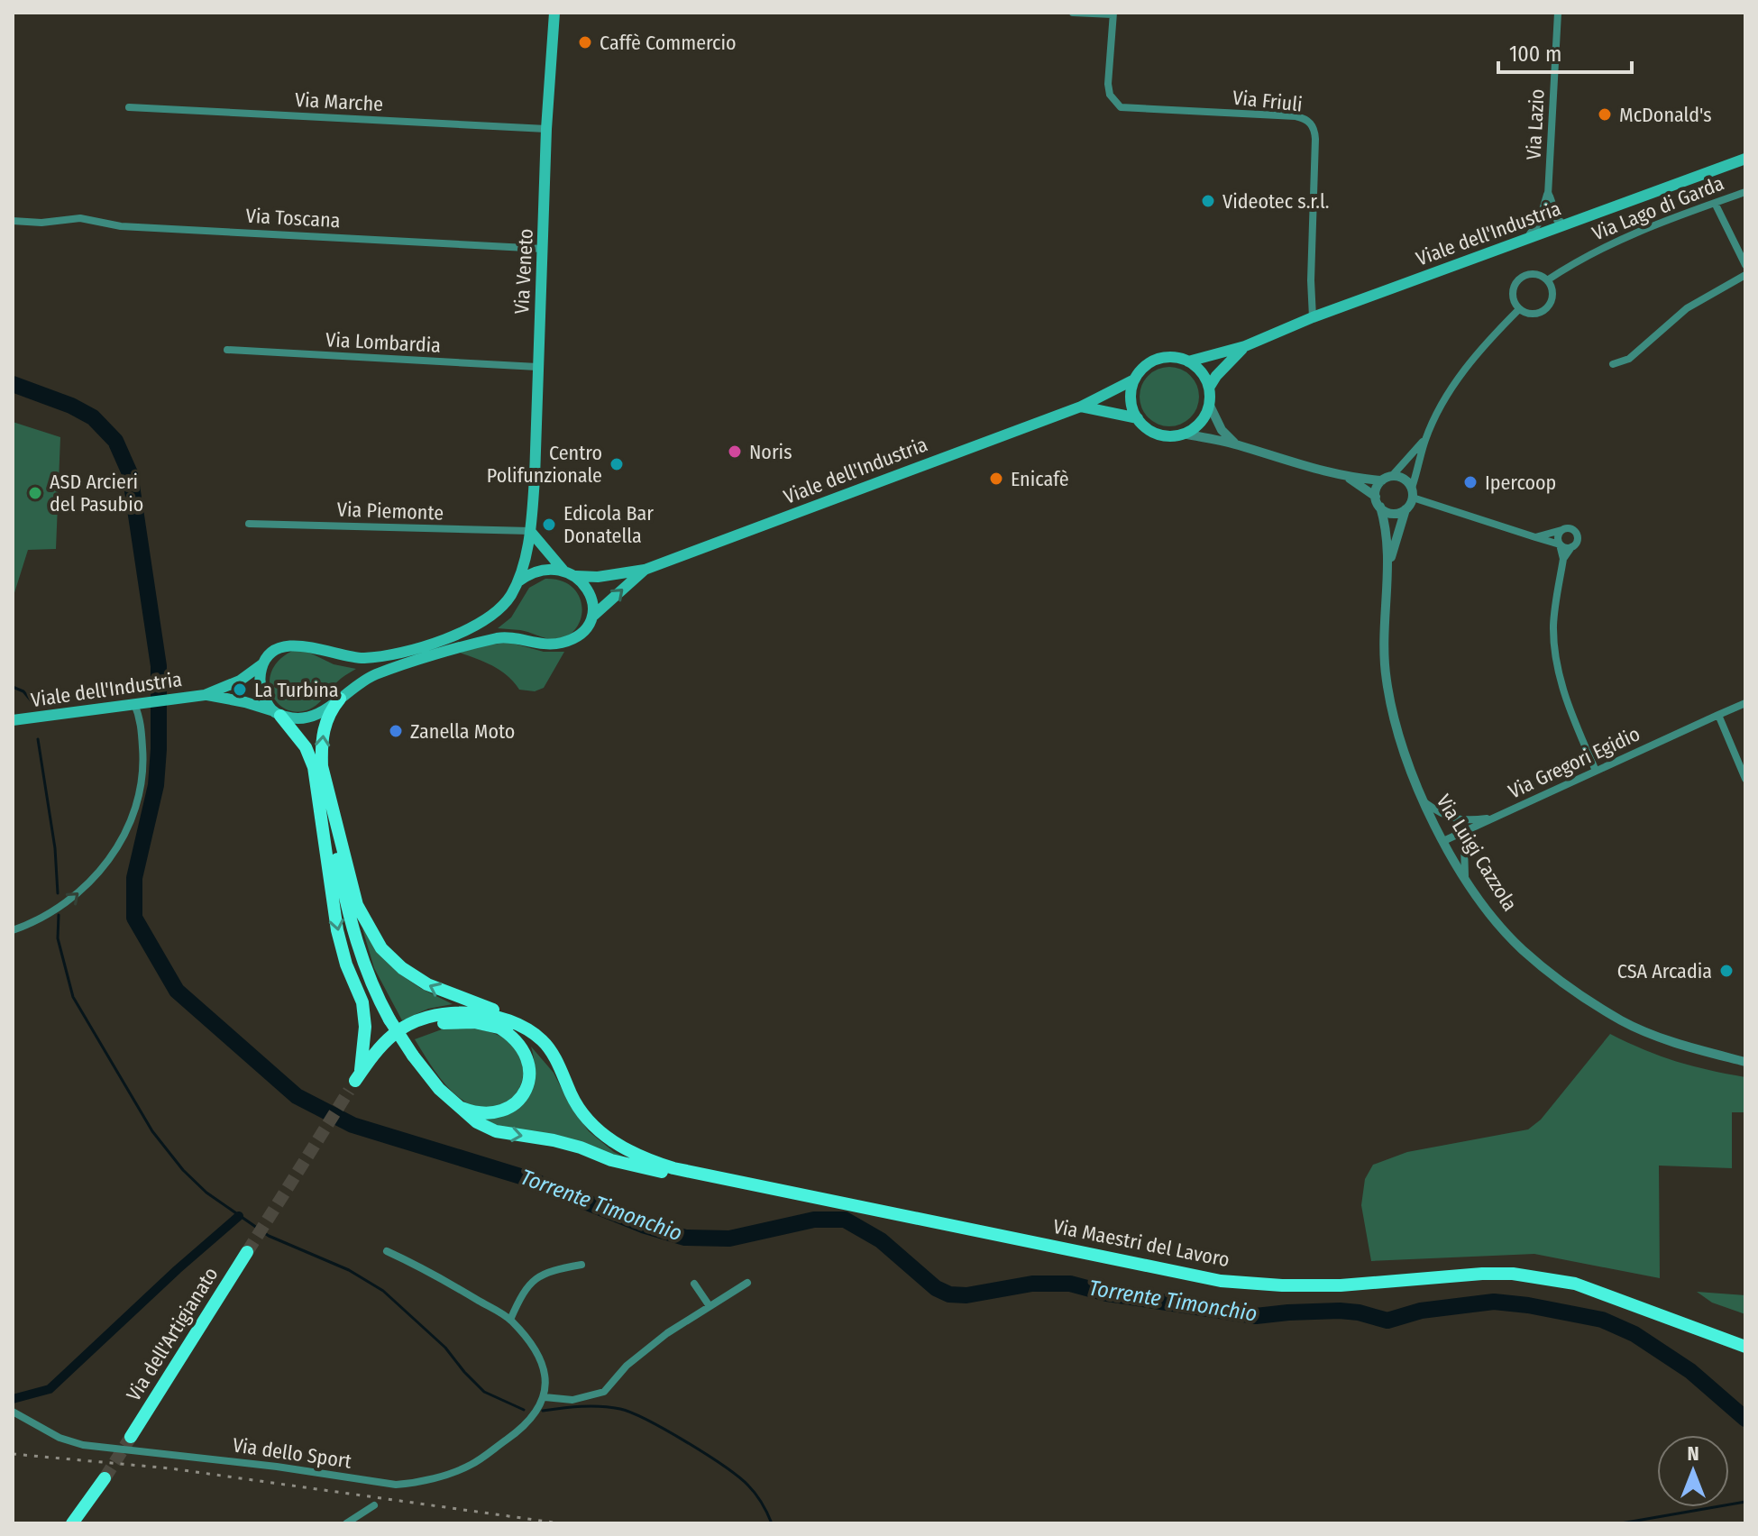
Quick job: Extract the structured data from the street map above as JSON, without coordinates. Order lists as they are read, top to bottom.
{
  "streets": {
    "highway": ["Via Maestri del Lavoro", "Via dell'Artigianato"],
    "main road": ["Viale dell'Industria", "Via Veneto"],
    "street": [
      "Via Friuli",
      "Via Marche",
      "Via Lazio",
      "Via Lago di Garda",
      "Via Toscana",
      "Via Lombardia",
      "Via Piemonte",
      "Via Gregori Egidio",
      "Via Luigi Cazzola",
      "Via dello Sport"
    ]
  },
  "crossings": [
    ["Via Friuli", "Viale dell'Industria"],
    ["Via Marche", "Via Veneto"],
    ["Via Toscana", "Via Veneto"],
    ["Viale dell'Industria", "Via Veneto"],
    ["Via Veneto", "Via Lombardia"],
    ["Via Veneto", "Via Piemonte"],
    ["Via Gregori Egidio", "Via Luigi Cazzola"]
  ],
  "water": ["Torrente Timonchio"],
  "places": [
    "Caffè Commercio",
    "McDonald's",
    "Videotec s.r.l.",
    "Noris",
    "Centro Polifunzionale",
    "Enicafè",
    "Ipercoop",
    "ASD Arcieri del Pasubio",
    "Edicola Bar Donatella",
    "La Turbina",
    "Zanella Moto",
    "CSA Arcadia"
  ],
  "scale_bar": "100 m",
  "north": "top"
}
